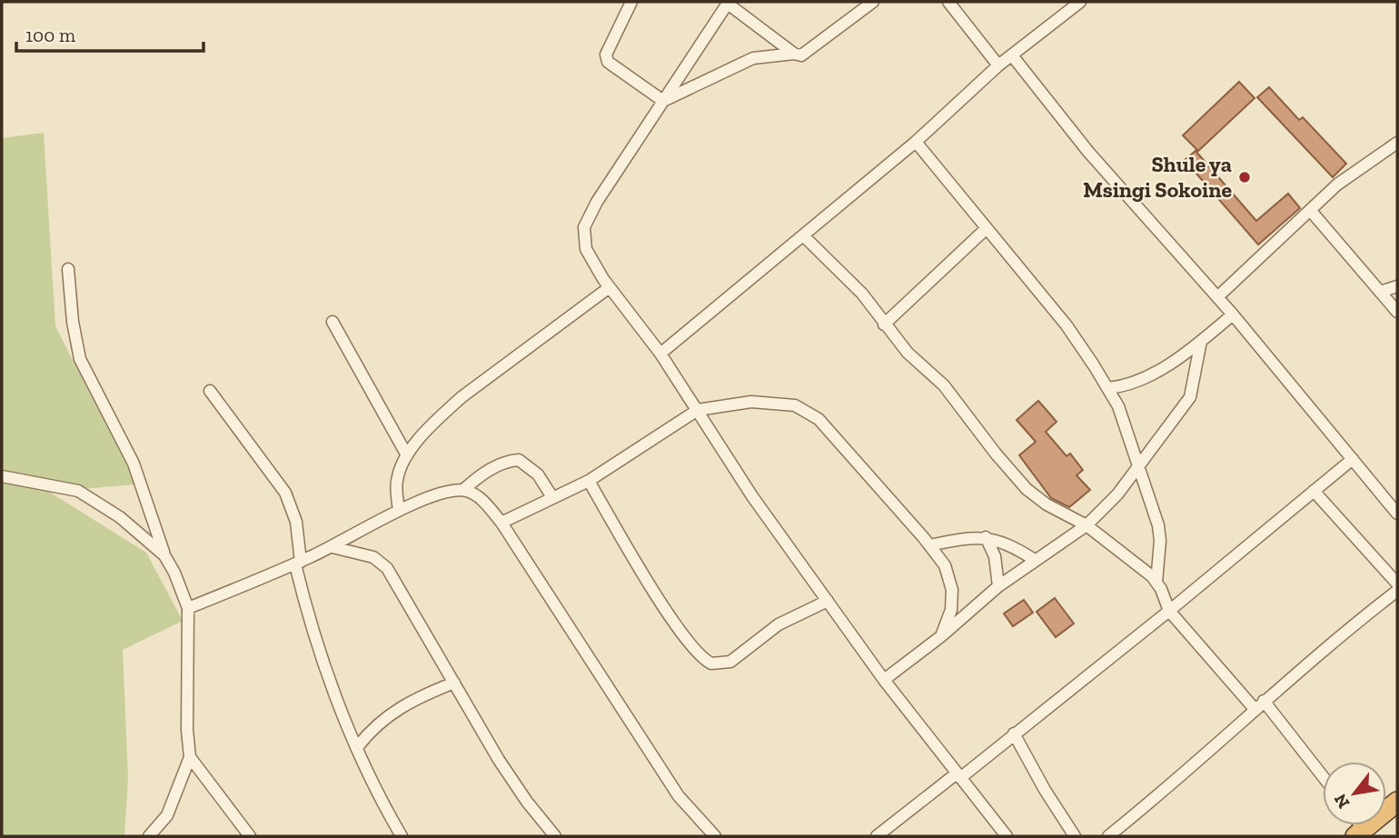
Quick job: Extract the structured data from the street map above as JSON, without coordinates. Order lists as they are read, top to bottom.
{
  "places": ["Shule ya Msingi Sokoine"],
  "scale_bar": "100 m",
  "north": "bottom left"
}
